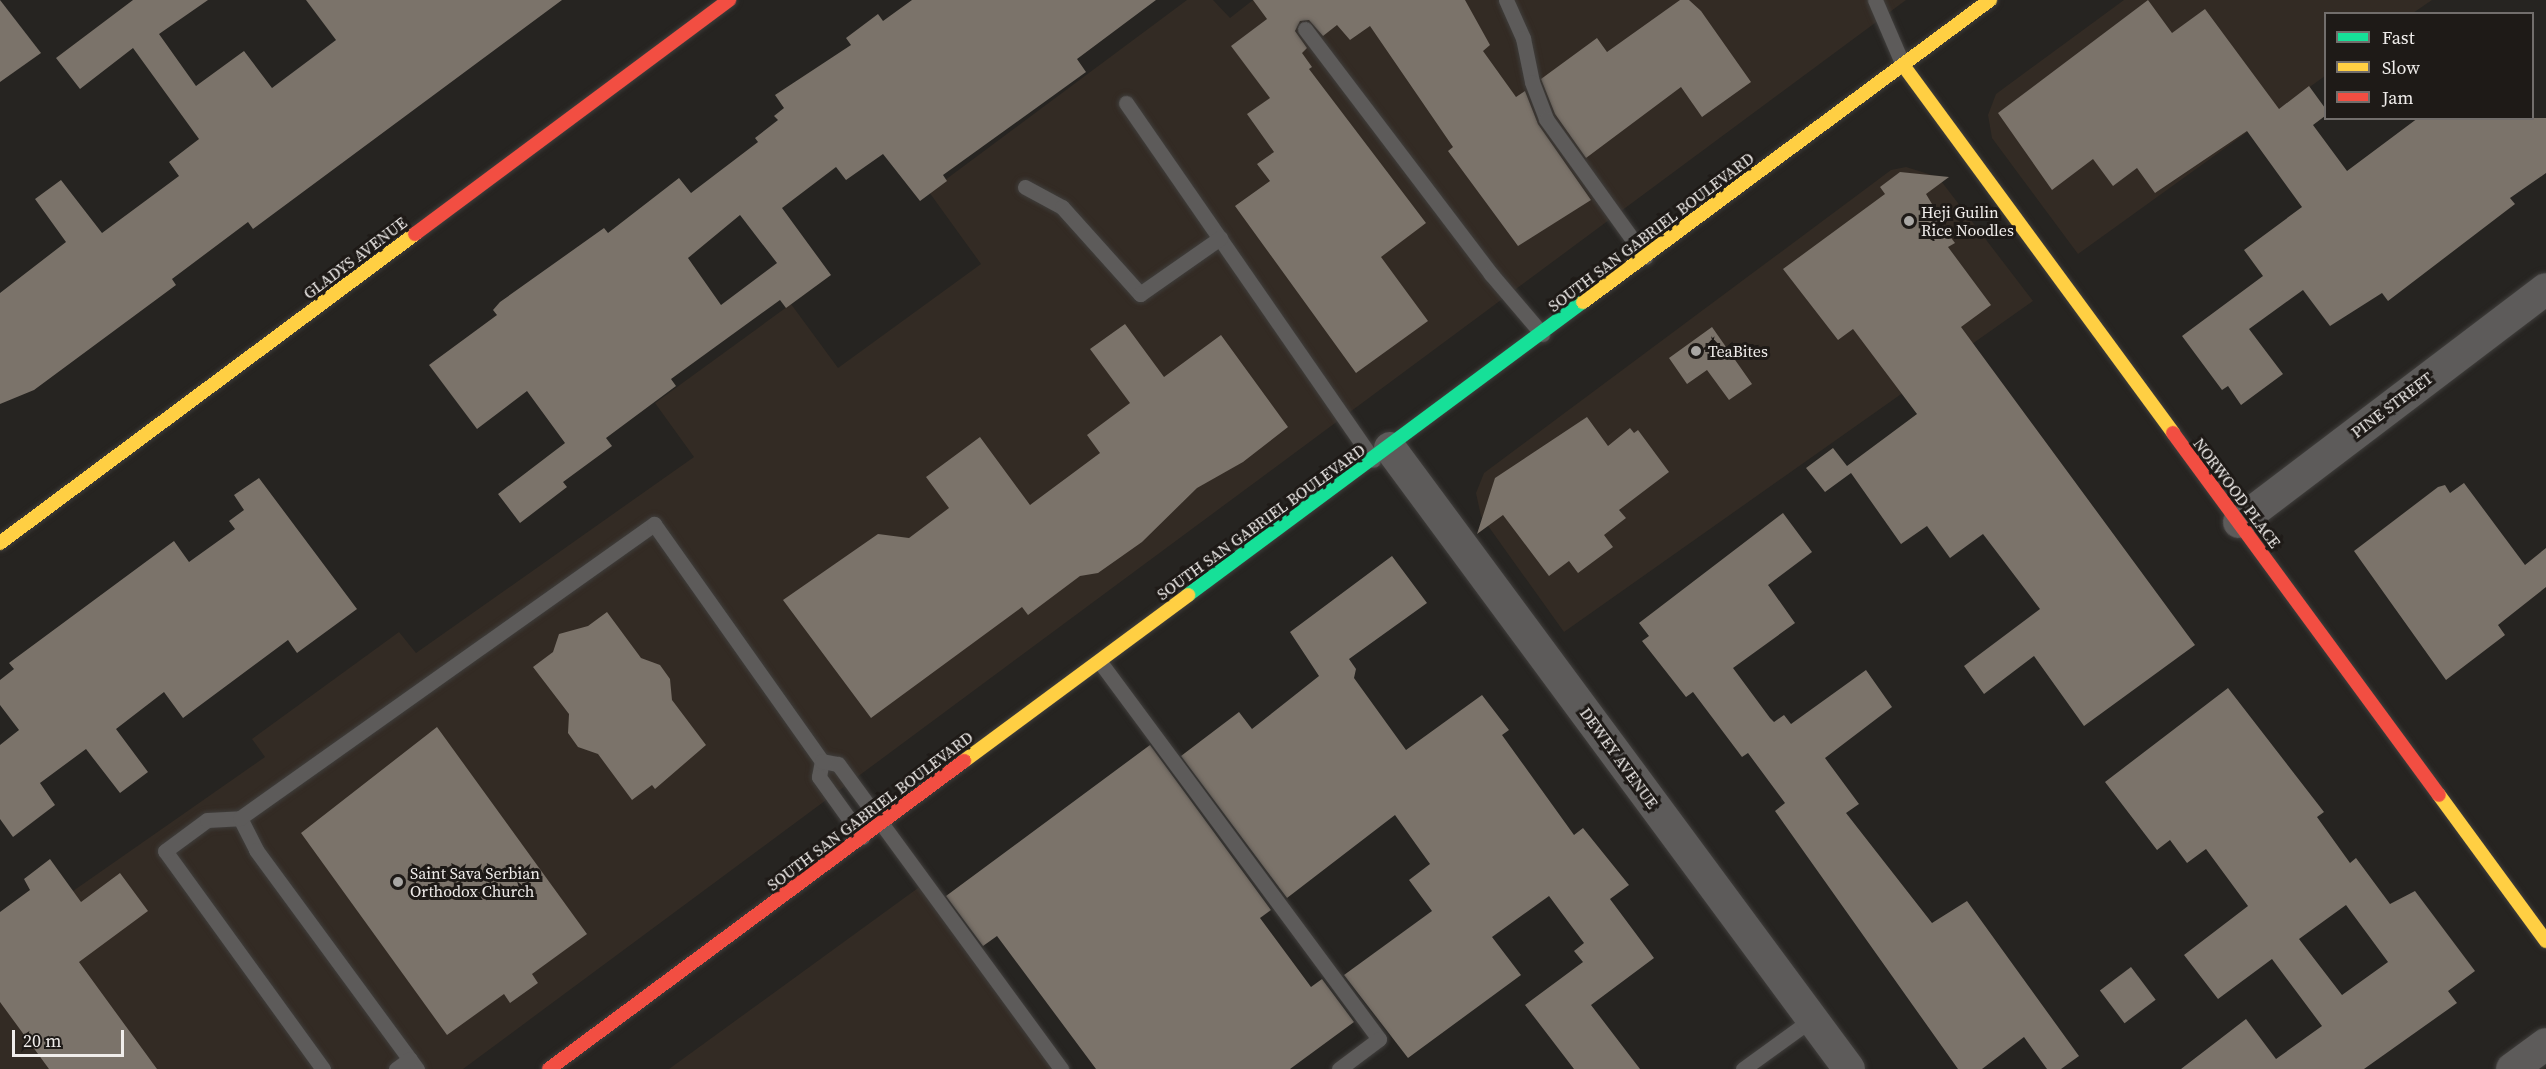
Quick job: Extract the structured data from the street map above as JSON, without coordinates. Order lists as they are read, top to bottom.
{
  "streets": {
    "street": [
      "SOUTH SAN GABRIEL BOULEVARD",
      "GLADYS AVENUE",
      "PINE STREET",
      "NORWOOD PLACE",
      "DEWEY AVENUE"
    ]
  },
  "crossings": [
    ["SOUTH SAN GABRIEL BOULEVARD", "NORWOOD PLACE"],
    ["SOUTH SAN GABRIEL BOULEVARD", "DEWEY AVENUE"],
    ["PINE STREET", "NORWOOD PLACE"]
  ],
  "places": ["Heji Guilin Rice Noodles", "TeaBites", "Saint Sava Serbian Orthodox Church"],
  "legend": ["Fast", "Slow", "Jam"],
  "scale_bar": "20 m"
}
